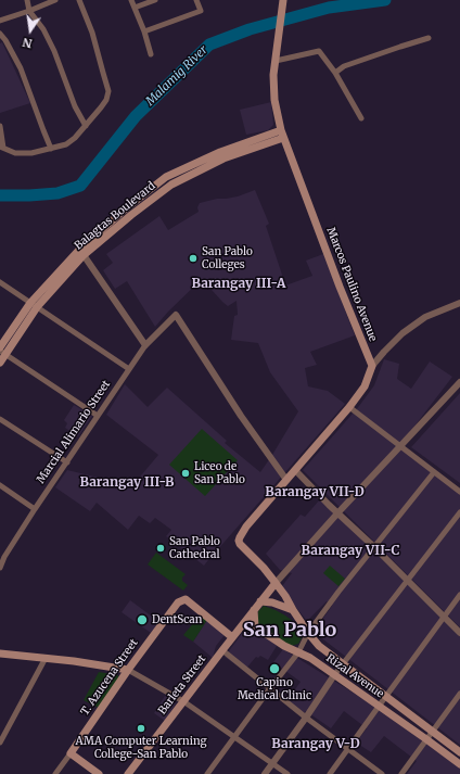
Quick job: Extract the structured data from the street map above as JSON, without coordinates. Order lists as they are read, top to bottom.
{
  "streets": {
    "main road": [
      "Balagtas Boulevard",
      "Marcos Paulino Avenue",
      "Rizal Avenue",
      "T. Azucena Street",
      "Barleta Street"
    ],
    "street": ["Marcial Alimario Street"]
  },
  "crossings": [
    ["Balagtas Boulevard", "Marcos Paulino Avenue"],
    ["Marcial Alimario Street", "Rizal Avenue"],
    ["Rizal Avenue", "Barleta Street"],
    ["T. Azucena Street", "Barleta Street"]
  ],
  "districts": [
    "Barangay III-A",
    "Barangay III-B",
    "Barangay VII-D",
    "Barangay VII-C",
    "San Pablo",
    "Barangay V-D"
  ],
  "water": ["Malamig River"],
  "places": [
    "San Pablo Colleges",
    "Liceo de San Pablo",
    "San Pablo Cathedral",
    "DentScan",
    "Capino Medical Clinic",
    "AMA Computer Learning College-San Pablo"
  ],
  "north": "bottom"
}
